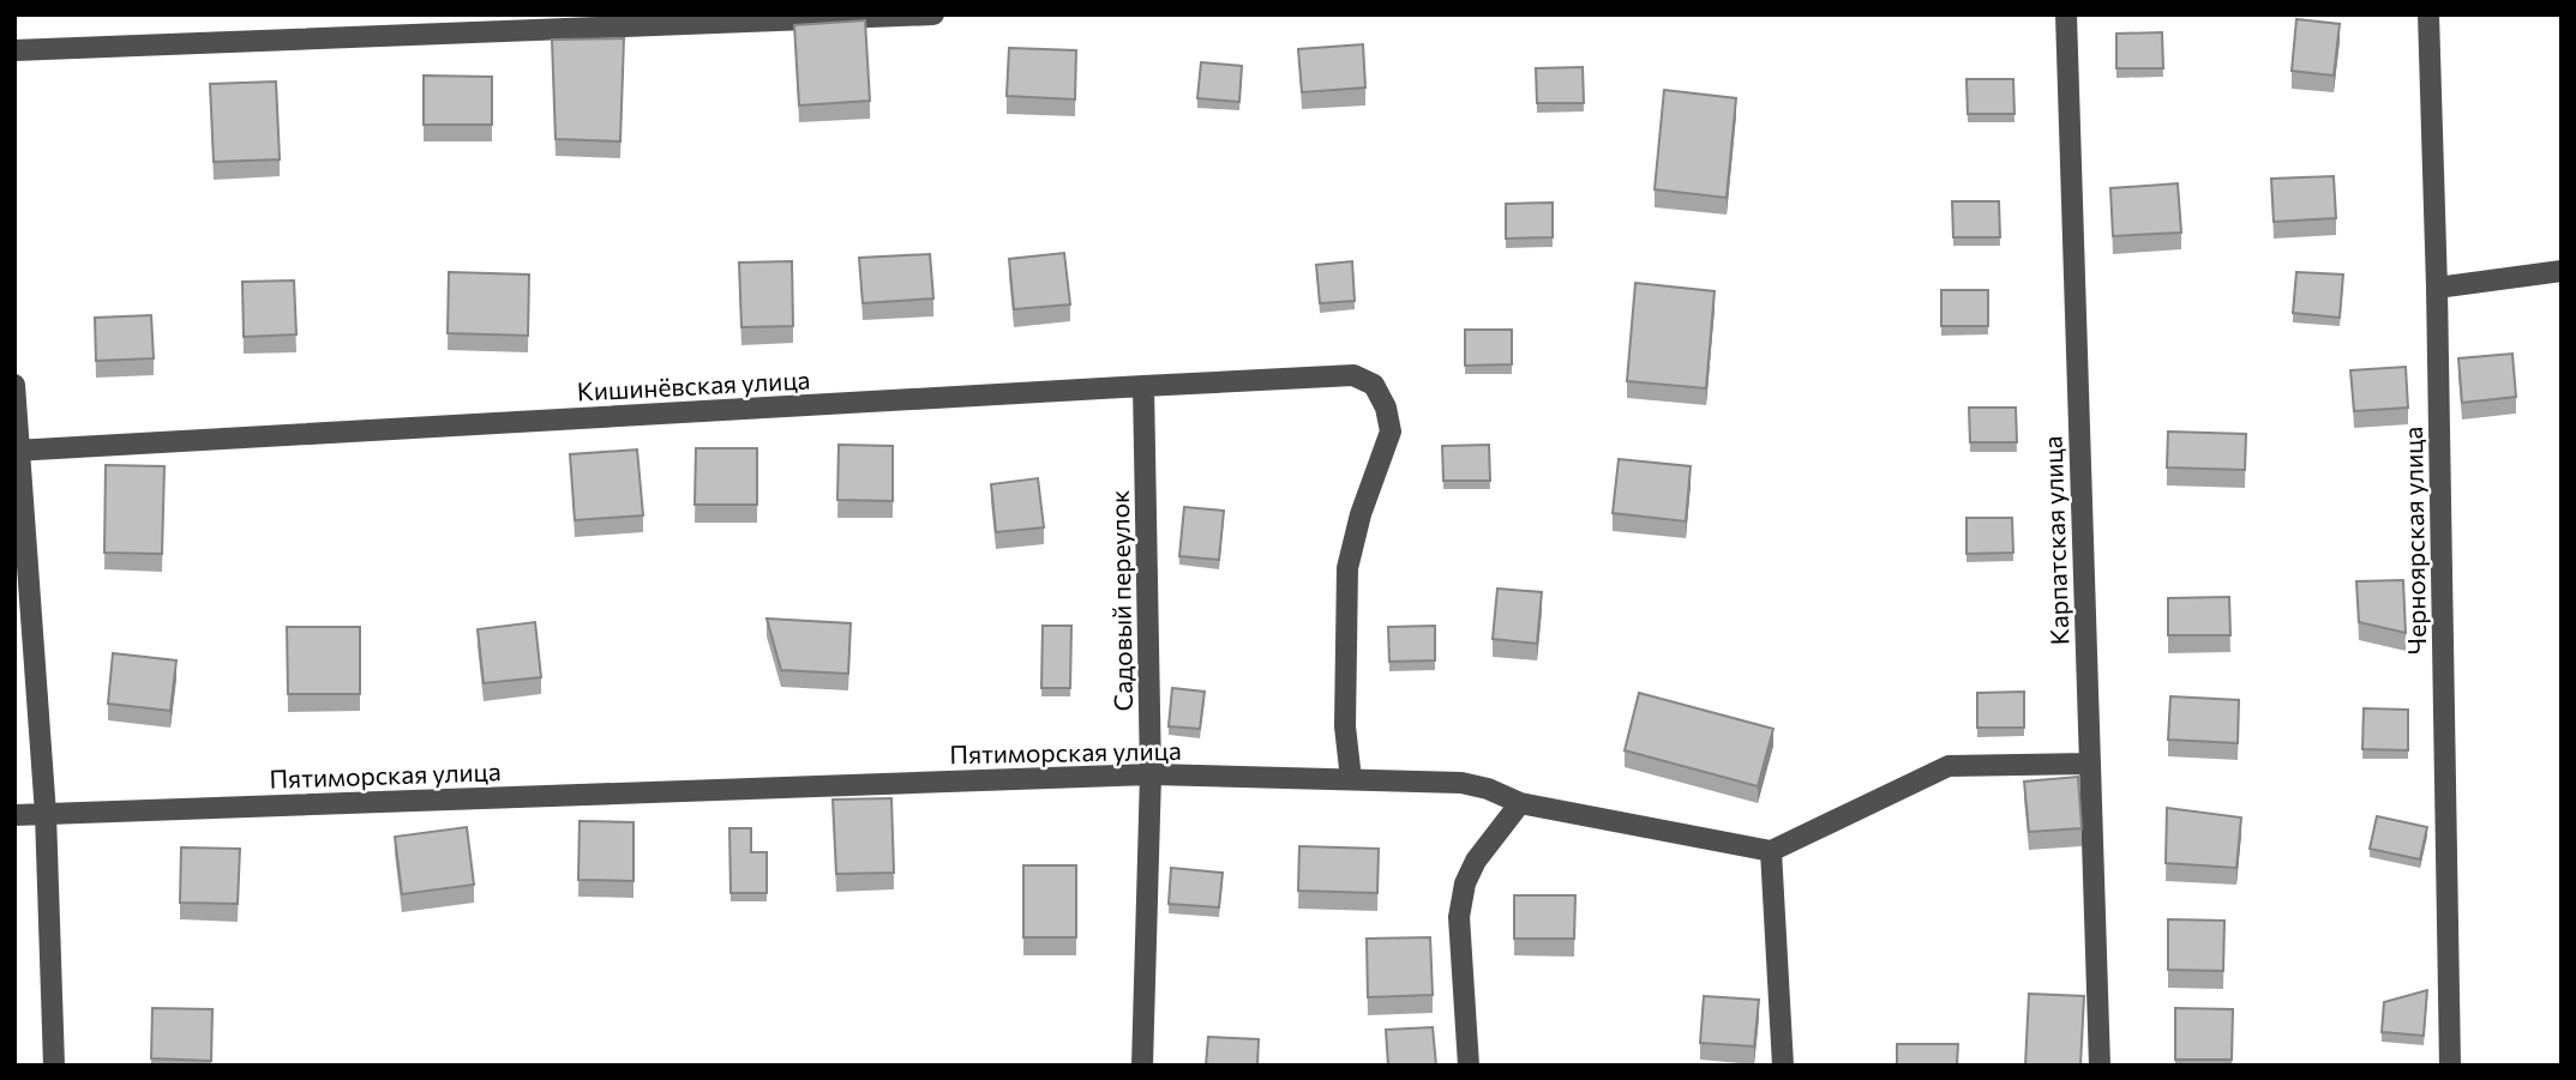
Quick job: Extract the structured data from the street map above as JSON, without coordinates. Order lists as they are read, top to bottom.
{
  "streets": {
    "street": [
      "Кишинёвская улица",
      "Карпатская улица",
      "Черноярская улица",
      "Садовый переулок",
      "Пятиморская улица"
    ]
  },
  "crossings": [
    ["Кишинёвская улица", "Садовый переулок"],
    ["Кишинёвская улица", "Пятиморская улица"],
    ["Садовый переулок", "Пятиморская улица"]
  ]
}
